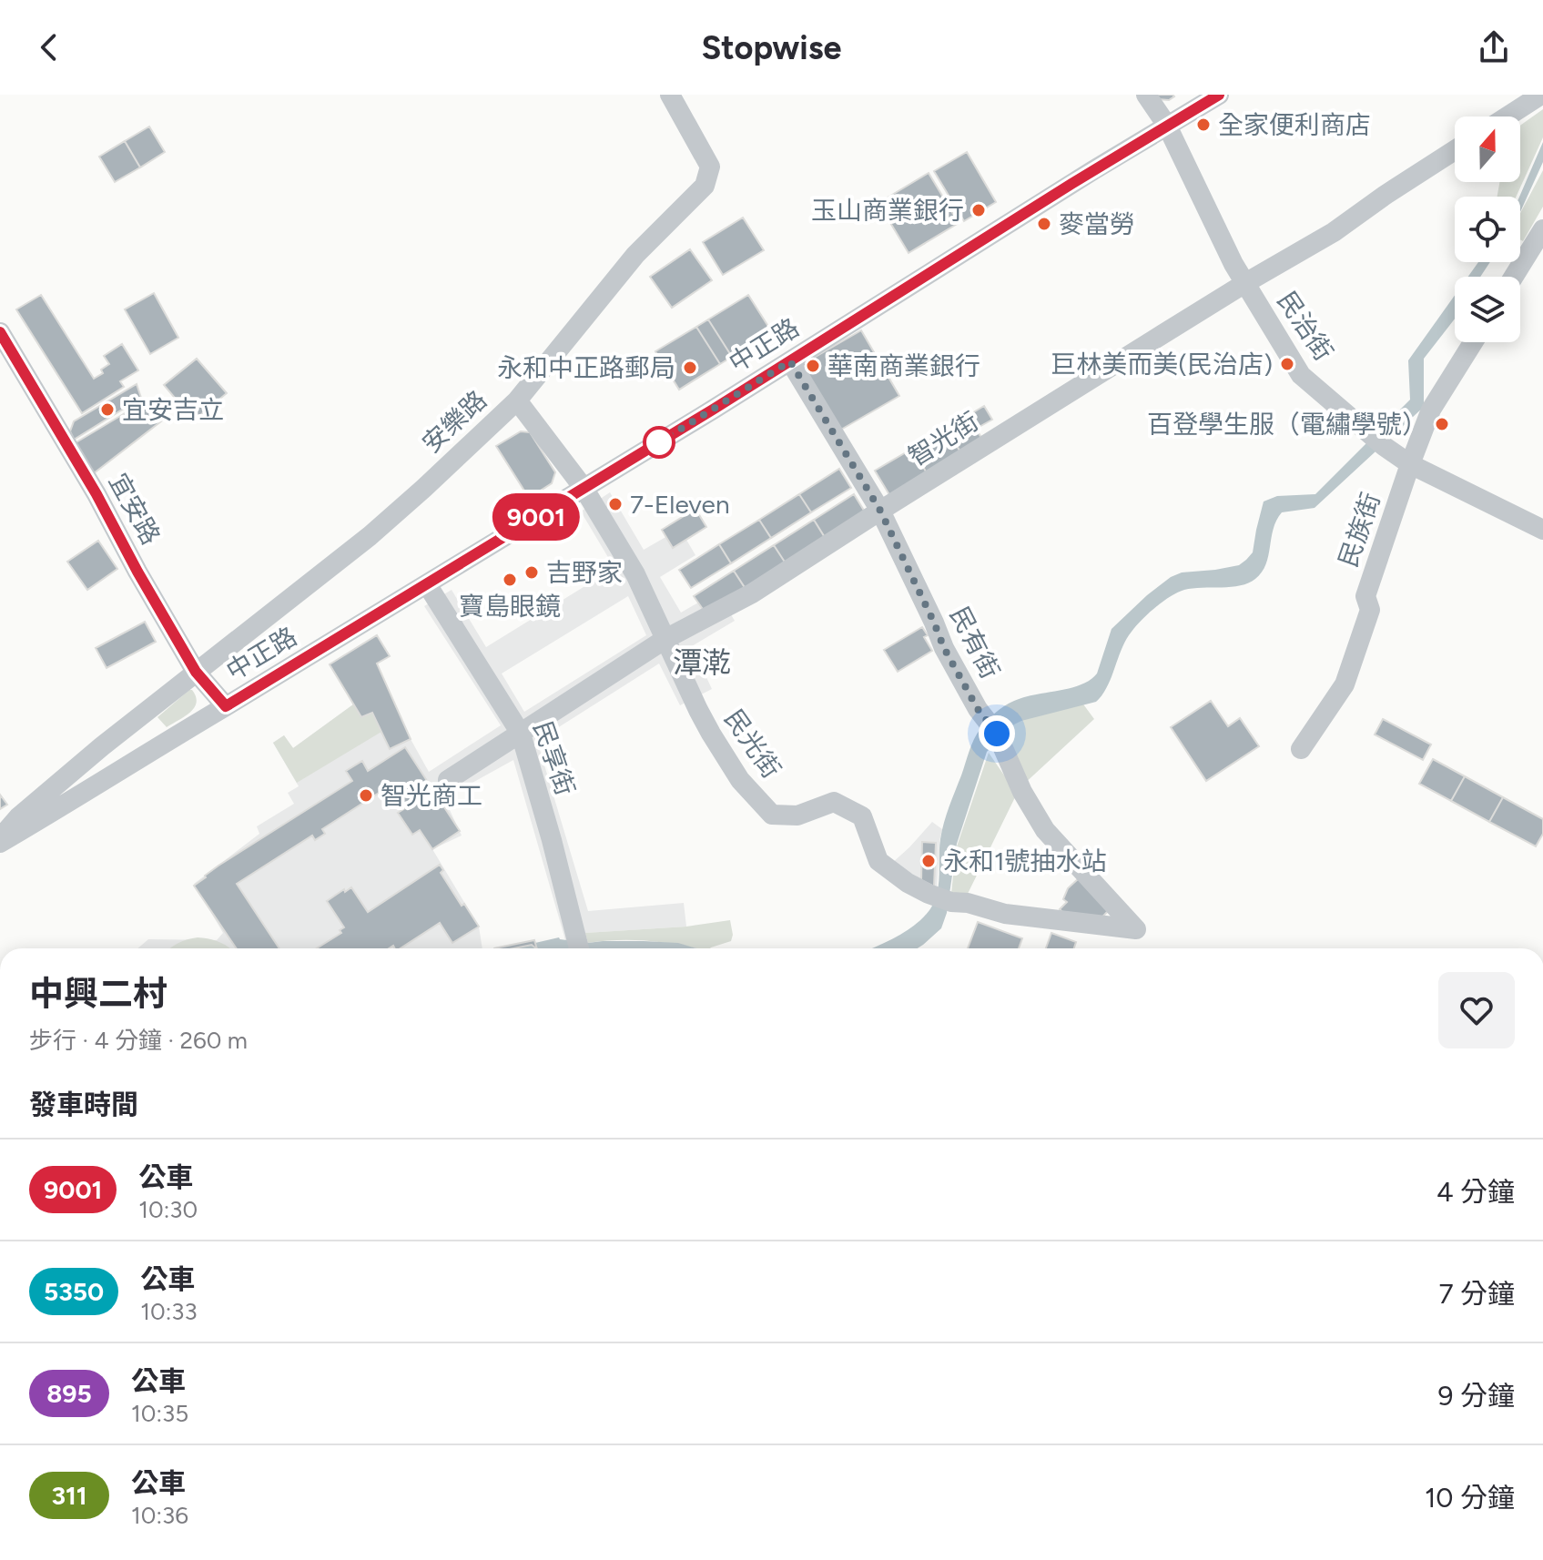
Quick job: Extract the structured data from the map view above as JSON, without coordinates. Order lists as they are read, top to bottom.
{
  "streets": {
    "street": [
      "民治街",
      "中正路",
      "安樂路",
      "智光街",
      "宜安路",
      "民族街",
      "民有街",
      "民光街",
      "民享街"
    ]
  },
  "crossings": [
    ["民治街", "中正路"],
    ["民治街", "智光街"],
    ["民治街", "民族街"],
    ["中正路", "安樂路"],
    ["中正路", "宜安路"],
    ["中正路", "民有街"],
    ["中正路", "民光街"],
    ["中正路", "民享街"],
    ["安樂路", "宜安路"],
    ["安樂路", "民光街"],
    ["智光街", "民有街"],
    ["智光街", "民光街"],
    ["智光街", "民享街"],
    ["民有街", "民光街"]
  ],
  "districts": ["潭漧"],
  "places": [
    "全家便利商店",
    "玉山商業銀行",
    "麥當勞",
    "巨林美而美(民治店)",
    "華南商業銀行",
    "永和中正路郵局",
    "宜安吉立",
    "百登學生服（電繡學號）",
    "7-Eleven",
    "吉野家",
    "寶島眼鏡",
    "智光商工",
    "永和1號抽水站"
  ],
  "lines": ["bus line 9001"],
  "north": "top",
  "page": {
    "header": "Stopwise",
    "on_map": "9001",
    "heading": [
      ["中興二村", "步行 · 4 分鐘 · 260 m"],
      "發車時間"
    ],
    "list": [
      {
        "mark": "9001",
        "name": "公車",
        "note": "10:30",
        "value": "4 分鐘"
      },
      {
        "mark": "5350",
        "name": "公車",
        "note": "10:33",
        "value": "7 分鐘"
      },
      {
        "mark": "895",
        "name": "公車",
        "note": "10:35",
        "value": "9 分鐘"
      },
      {
        "mark": "311",
        "name": "公車",
        "note": "10:36",
        "value": "10 分鐘"
      }
    ]
  }
}
